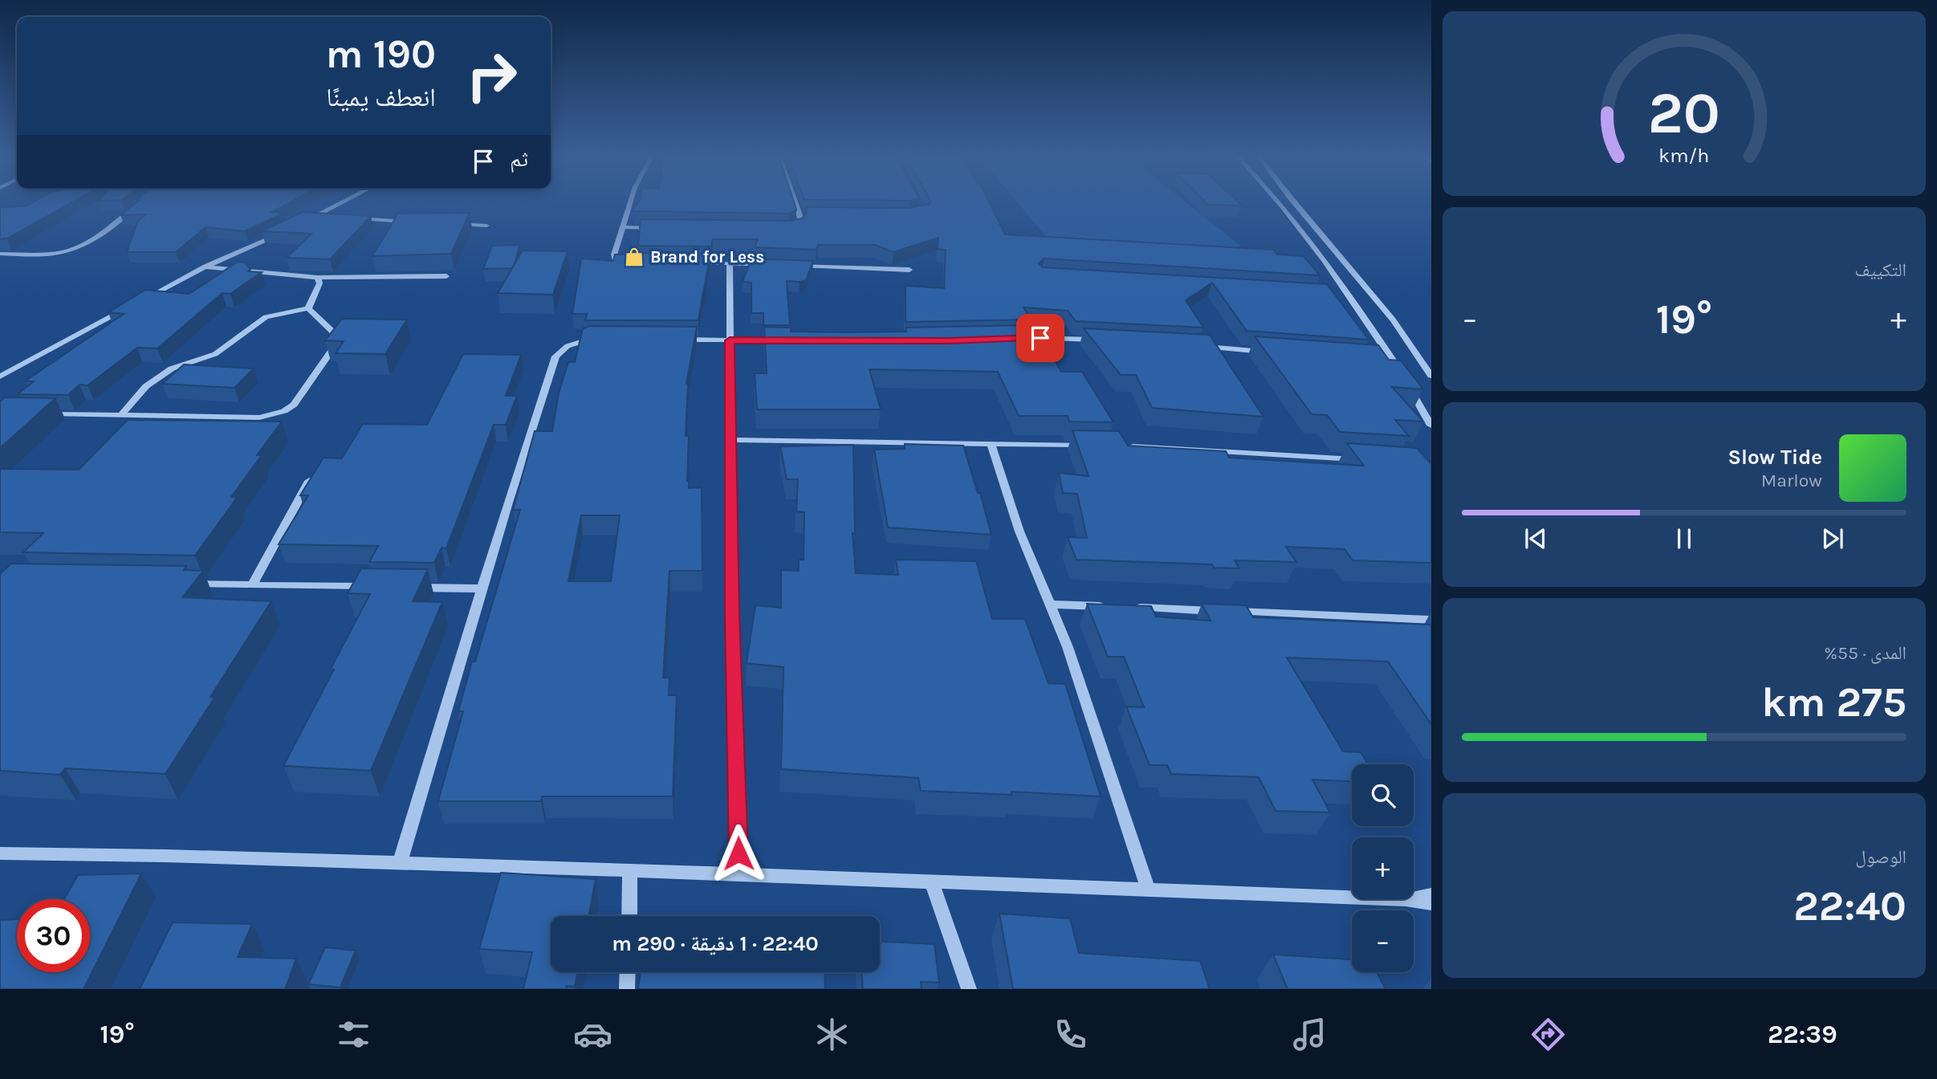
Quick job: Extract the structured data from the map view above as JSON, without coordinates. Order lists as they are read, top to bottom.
{
  "places": {
    "shop": ["Brand for Less"]
  },
  "page": {
    "turn": ["190 m", "انعطف يمينًا"],
    "then": "ثم",
    "tile": [
      "التكييف",
      ["المدى · 55%", "275 km"],
      ["الوصول", "22:40"]
    ],
    "heat": ["−", "19°", "+"],
    "song": ["Slow Tide", "Marlow"],
    "map_buttons": ["+", "−"],
    "limit": "30",
    "trip": "22:40 · 1 دقيقة · 290 m",
    "tabs": ["22:39", "19°"],
    "gauge": ["20", "km/h"]
  }
}
